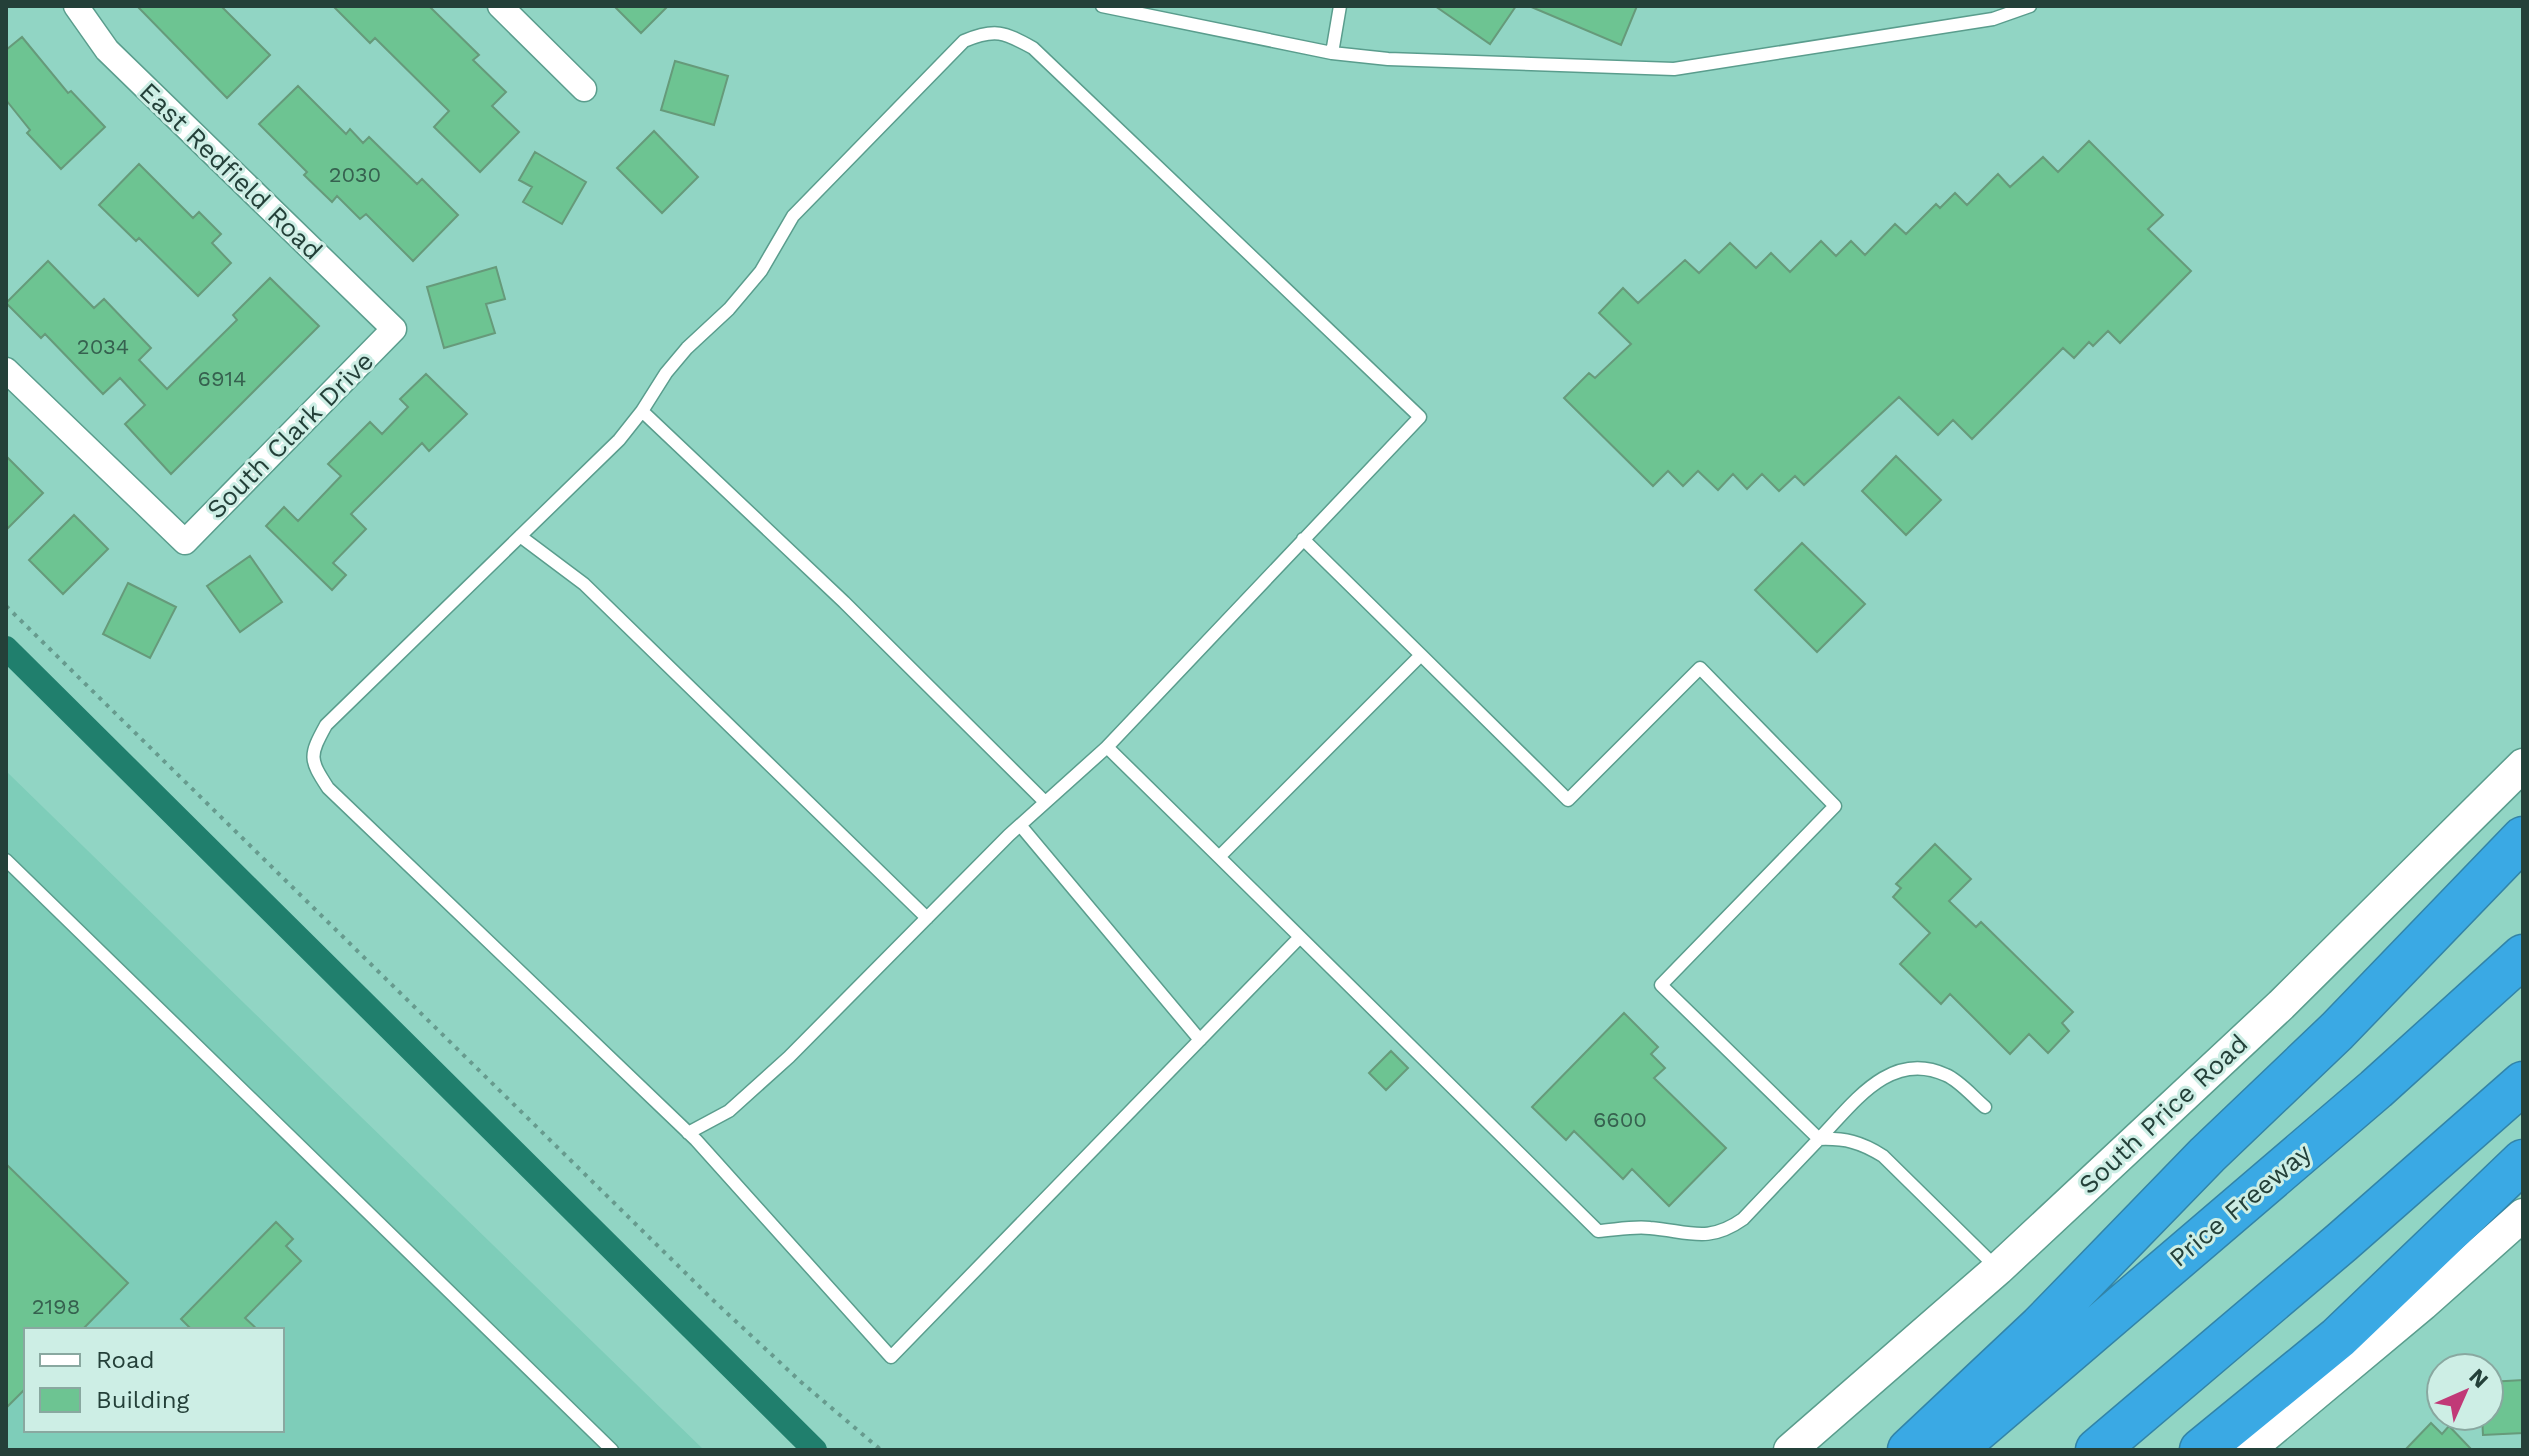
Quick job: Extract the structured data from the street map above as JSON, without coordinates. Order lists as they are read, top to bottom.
{
  "streets": {
    "highway": ["Price Freeway"],
    "main road": ["South Price Road"],
    "street": ["East Redfield Road", "South Clark Drive"]
  },
  "crossings": [
    ["East Redfield Road", "South Clark Drive"]
  ],
  "house_numbers": [
    "2030",
    "2034",
    "6914",
    "6600",
    "2198"
  ],
  "legend": ["Road", "Building"],
  "north": "top right"
}
